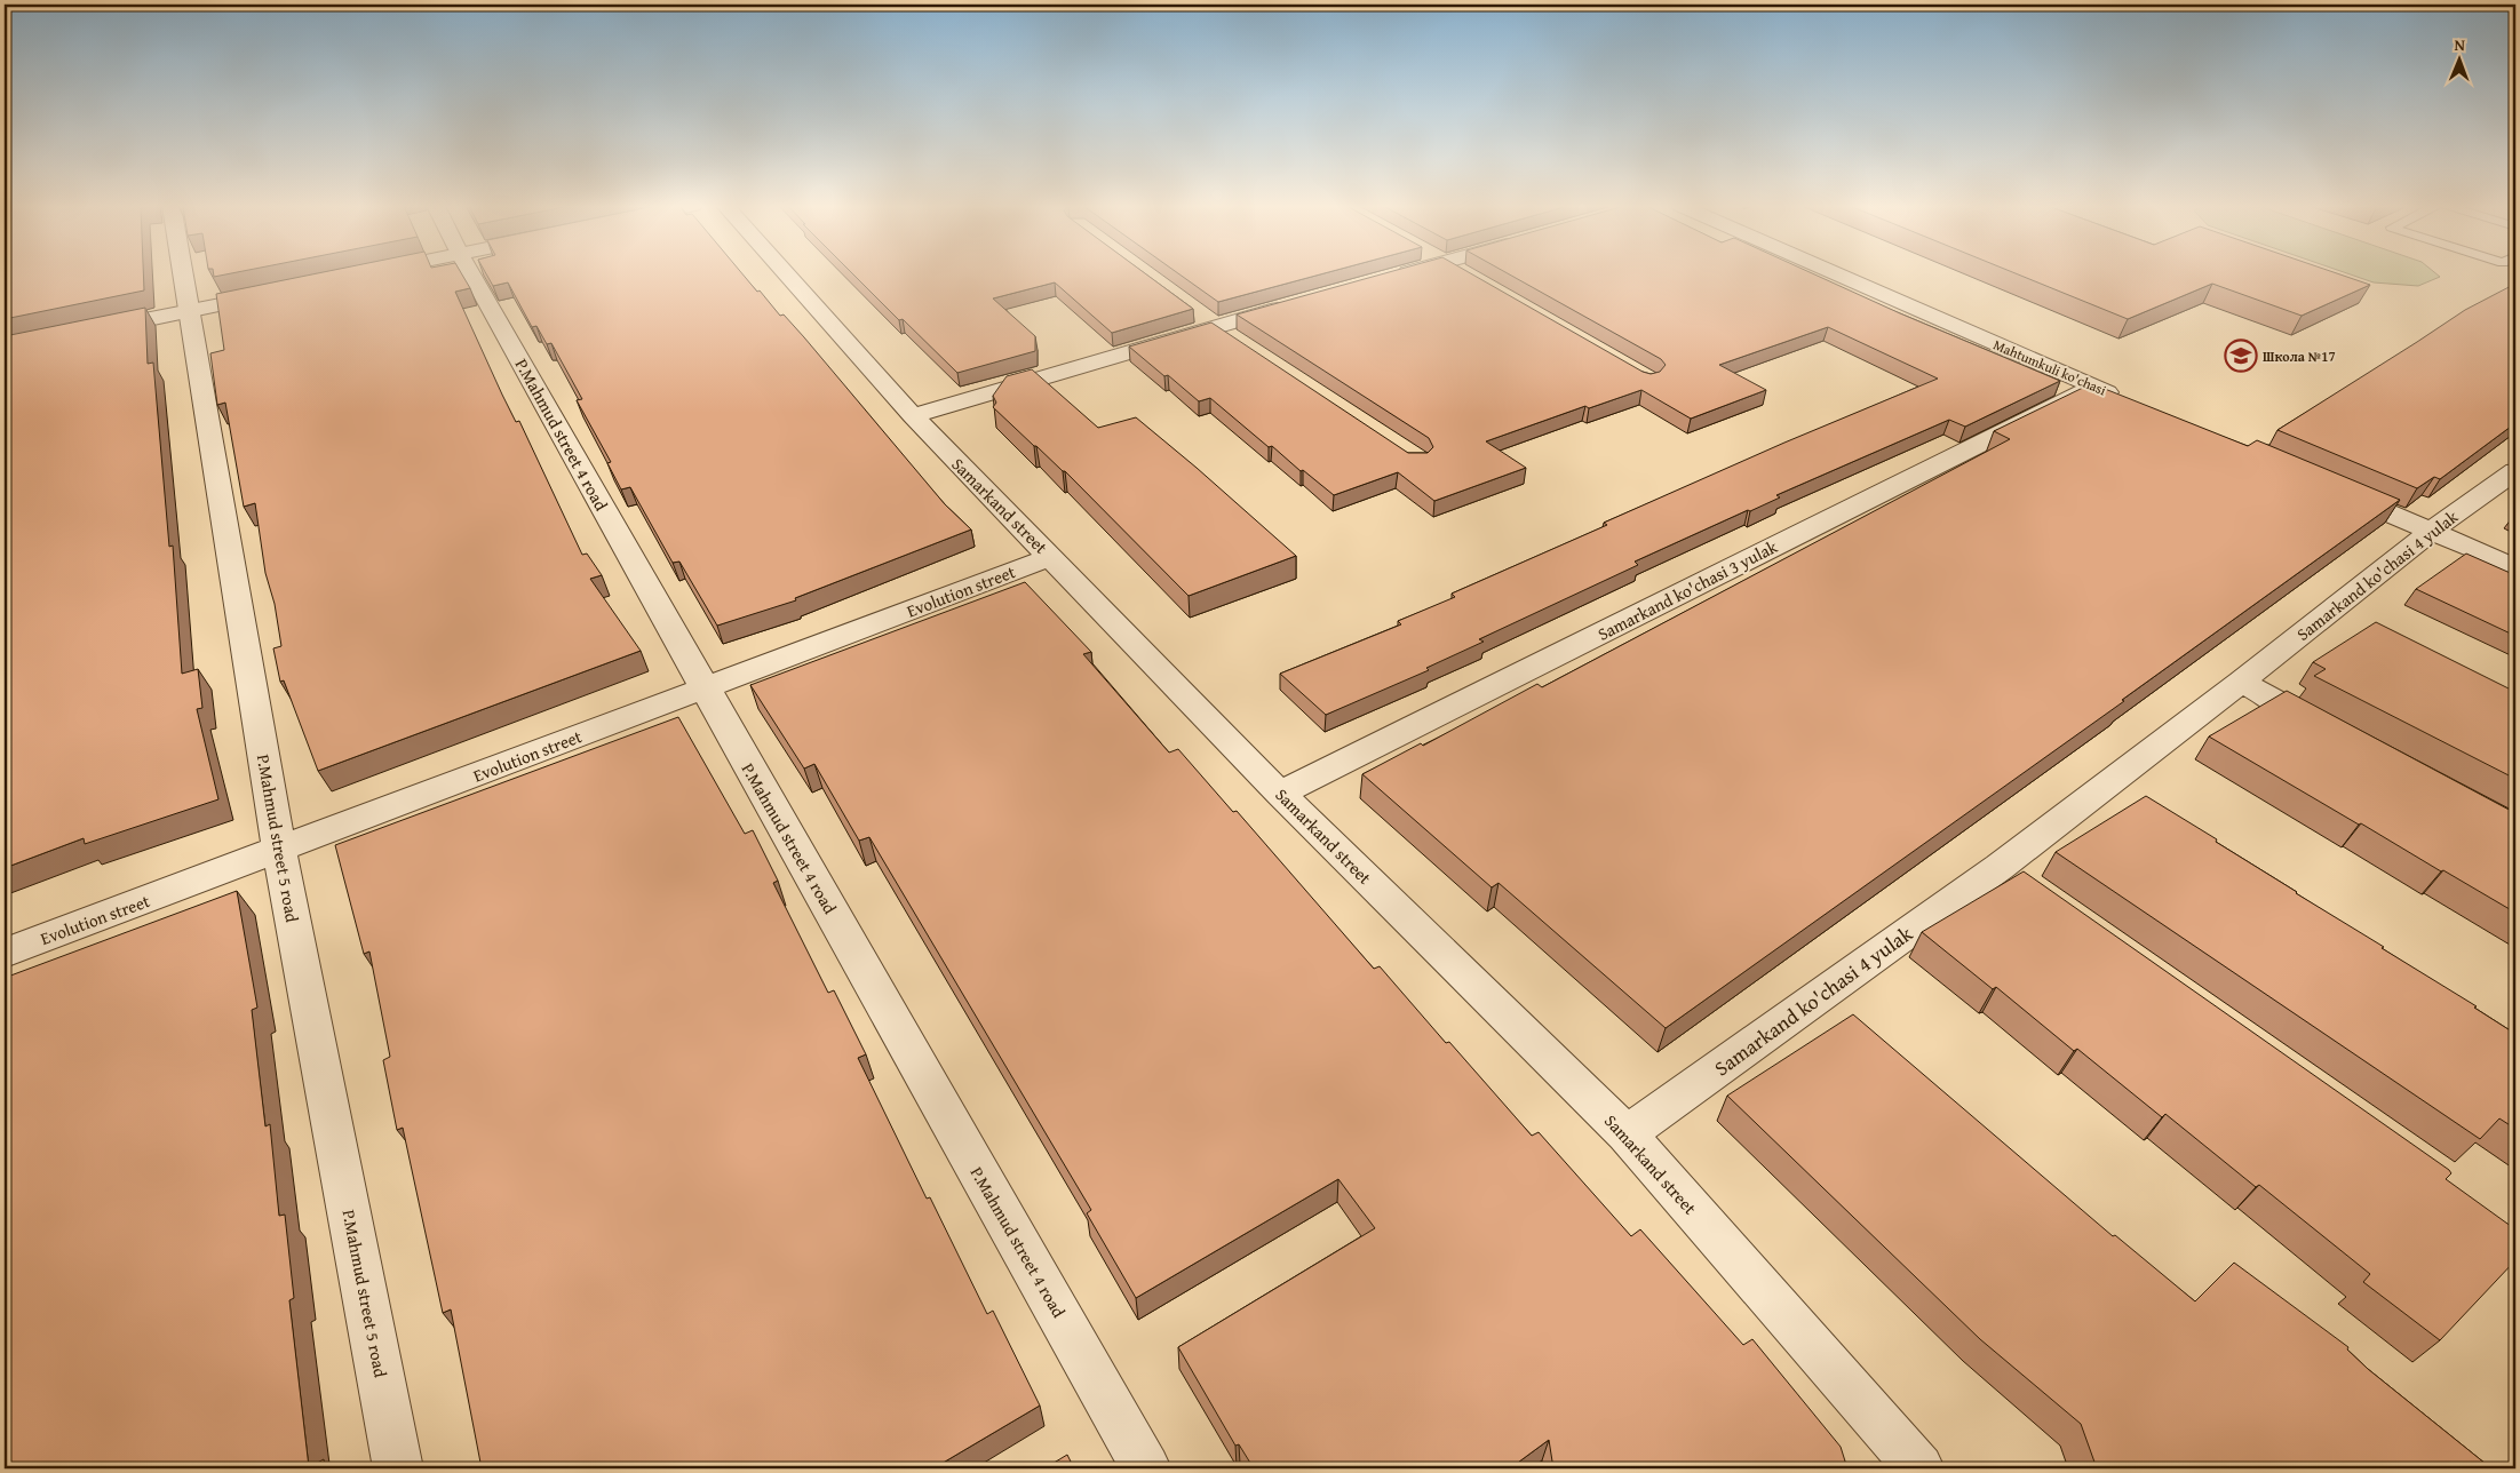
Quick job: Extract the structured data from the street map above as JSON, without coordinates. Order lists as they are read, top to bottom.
{
  "streets": {
    "street": [
      "Mahtumkuli ko'chasi",
      "P.Mahmud street 4 road",
      "Samarkand street",
      "Samarkand ko'chasi 4 yulak",
      "Samarkand ko'chasi 3 yulak",
      "Evolution street",
      "P.Mahmud street 5 road"
    ]
  },
  "crossings": [
    ["Mahtumkuli ko'chasi", "Samarkand ko'chasi 3 yulak"],
    ["P.Mahmud street 4 road", "Evolution street"],
    ["Samarkand street", "Samarkand ko'chasi 4 yulak"],
    ["Samarkand street", "Samarkand ko'chasi 3 yulak"],
    ["Samarkand street", "Evolution street"],
    ["Evolution street", "P.Mahmud street 5 road"]
  ],
  "places": {
    "school or university": ["Школа №17"]
  },
  "north": "top"
}
